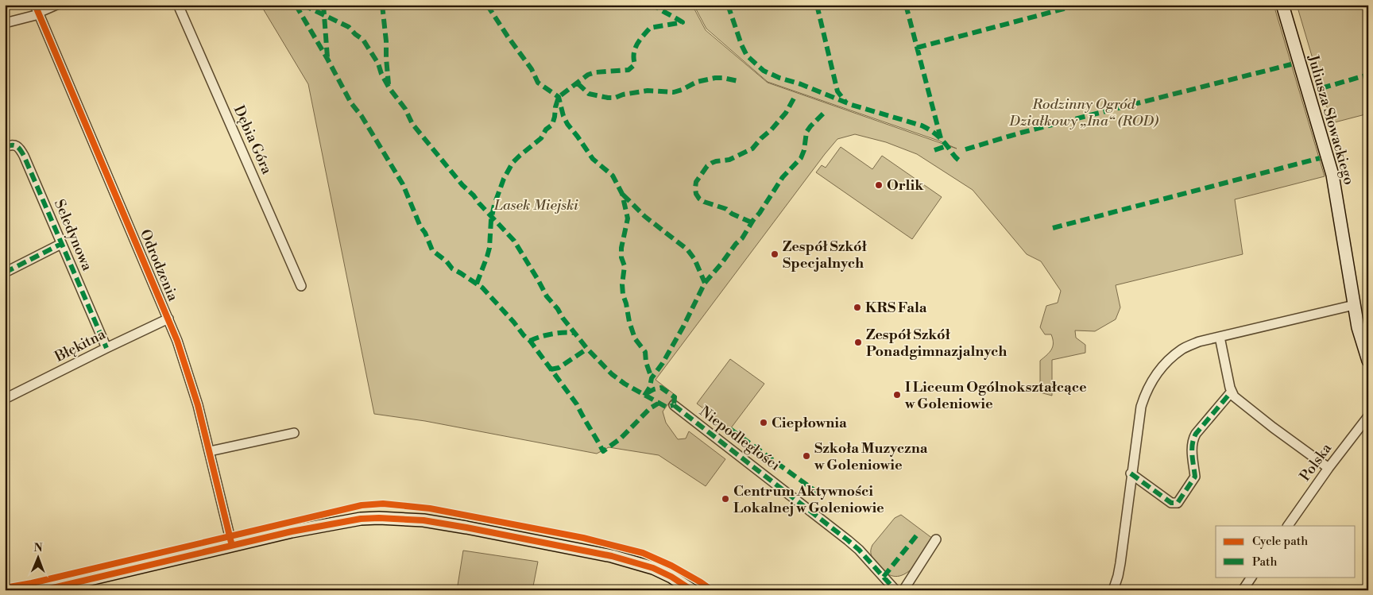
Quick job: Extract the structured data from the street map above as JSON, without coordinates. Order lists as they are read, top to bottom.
{
  "streets": {
    "street": [
      "Juliusza Słowackiego",
      "Dębia Góra",
      "Seledynowa",
      "Odrodzenia",
      "Błękitna",
      "Niepodległości",
      "Polska"
    ]
  },
  "crossings": [
    ["Seledynowa", "Błękitna"],
    ["Odrodzenia", "Błękitna"]
  ],
  "parks": ["Rodzinny Ogród Działkowy „Ina“ (ROD)", "Lasek Miejski"],
  "places": [
    "Orlik",
    "Zespół Szkół Specjalnych",
    "KRS Fala",
    "Zespół Szkół Ponadgimnazjalnych",
    "I Liceum Ogólnokształcące w Goleniowie",
    "Ciepłownia",
    "Szkoła Muzyczna w Goleniowie",
    "Centrum Aktywności Lokalnej w Goleniowie"
  ],
  "legend": ["Cycle path", "Path"],
  "north": "top"
}
